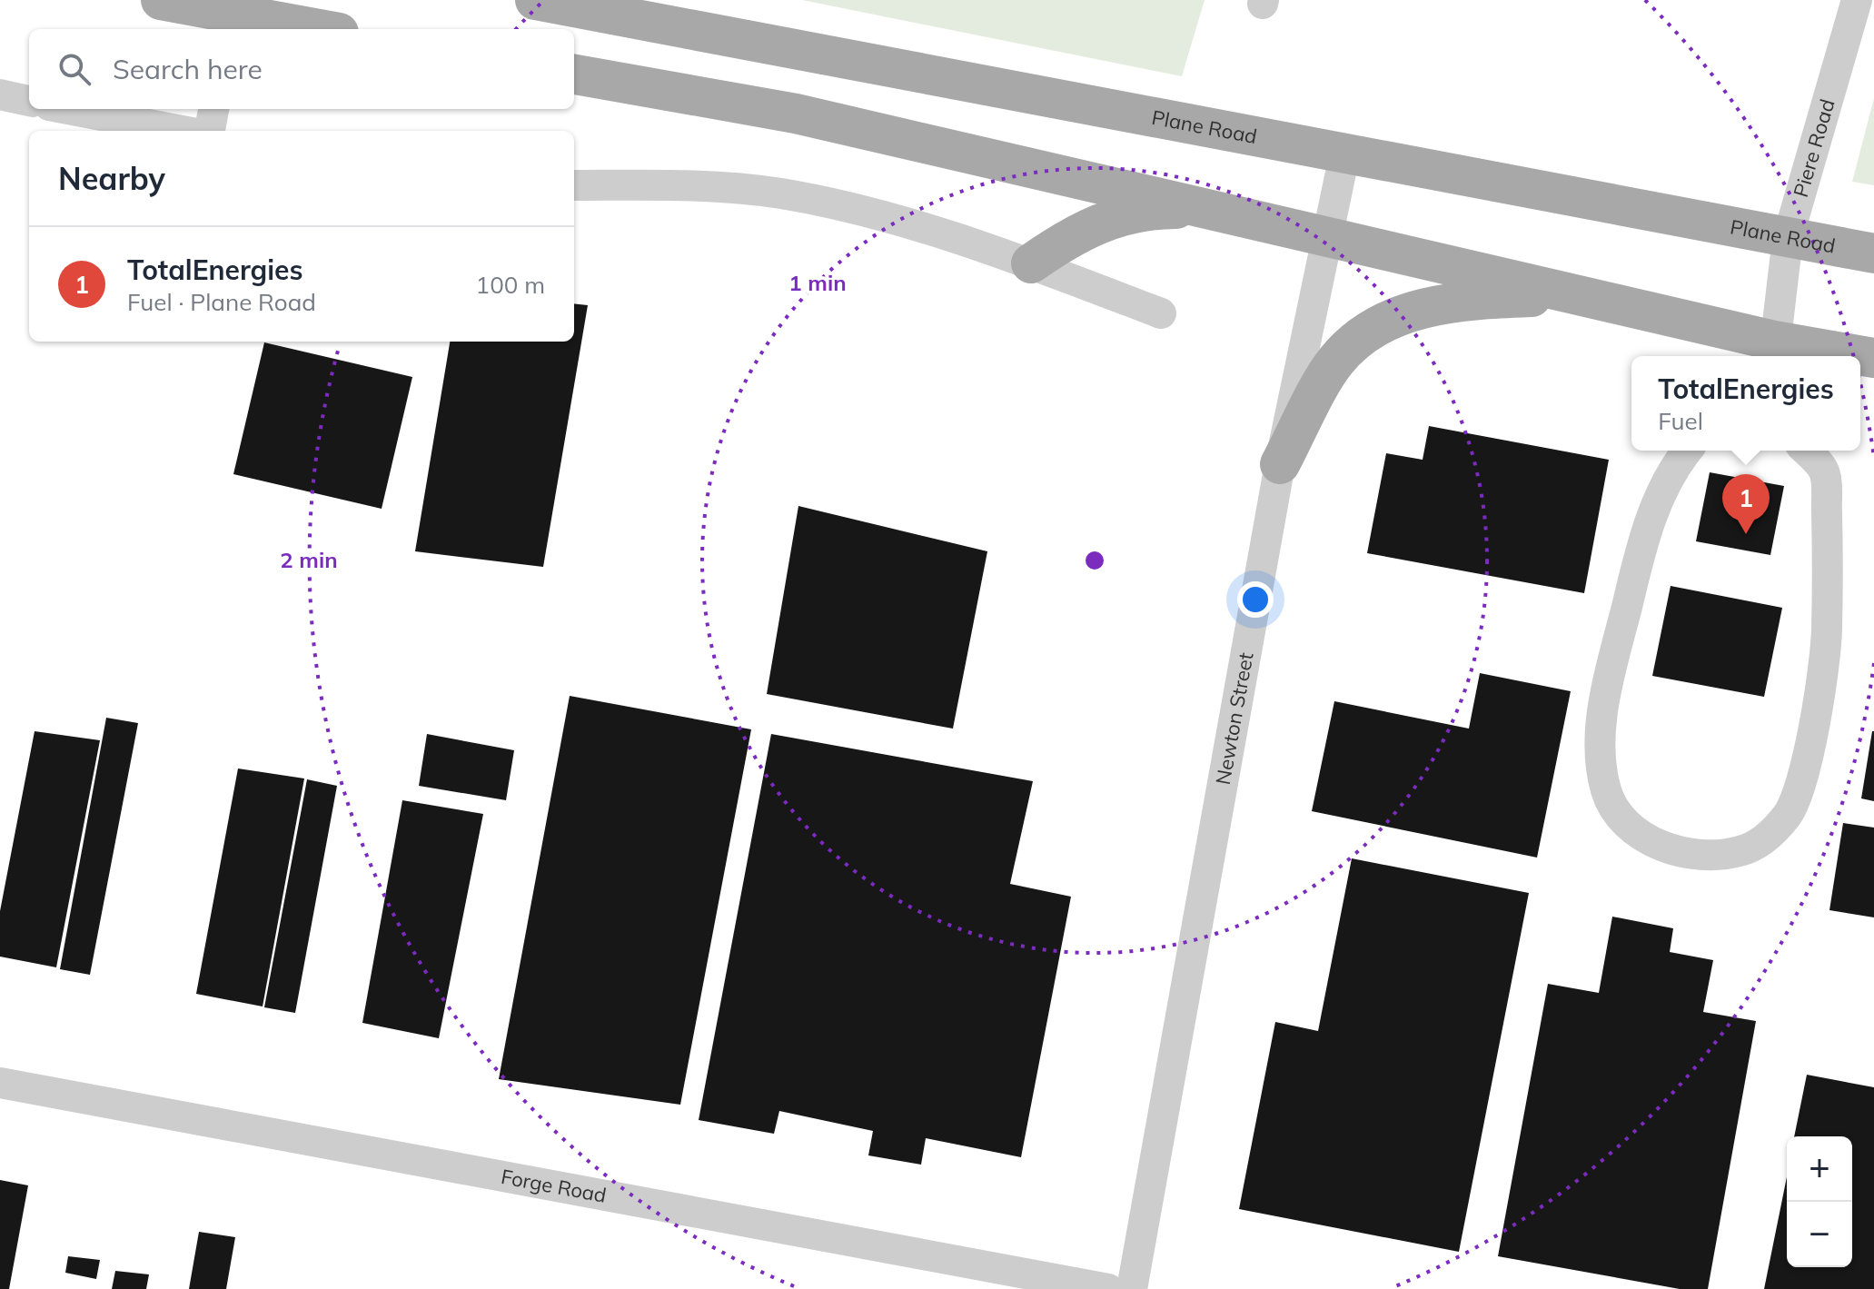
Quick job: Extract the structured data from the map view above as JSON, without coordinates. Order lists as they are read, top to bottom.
{
  "streets": {
    "main road": ["Plane Road"],
    "street": ["Piere Road", "Newton Street", "Forge Road"]
  },
  "crossings": [
    ["Plane Road", "Piere Road"],
    ["Plane Road", "Newton Street"]
  ],
  "page": {
    "search": "Search here",
    "heading": "Nearby",
    "list": [
      {
        "mark": "1",
        "name": "TotalEnergies",
        "note": "Fuel · Plane Road",
        "value": "100 m"
      }
    ],
    "popup": ["TotalEnergies", "Fuel"],
    "pins": "1",
    "map_buttons": ["+", "−"]
  },
  "rings": ["1 min", "2 min"]
}
